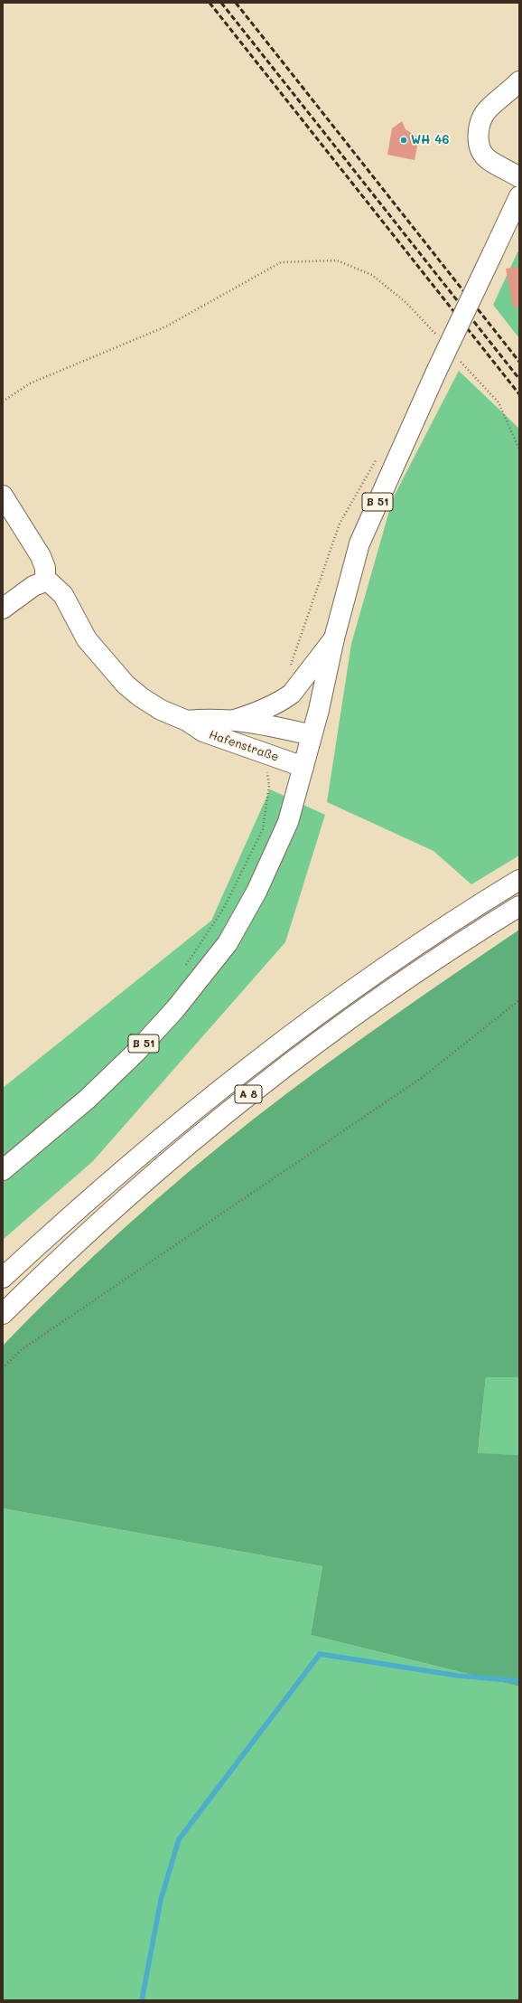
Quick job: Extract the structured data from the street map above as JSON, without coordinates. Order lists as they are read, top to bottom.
{
  "streets": {
    "main road": ["B 51", "Hafenstraße", "A 8"]
  },
  "crossings": [
    ["B 51", "Hafenstraße"]
  ],
  "places": ["WH 46"]
}
